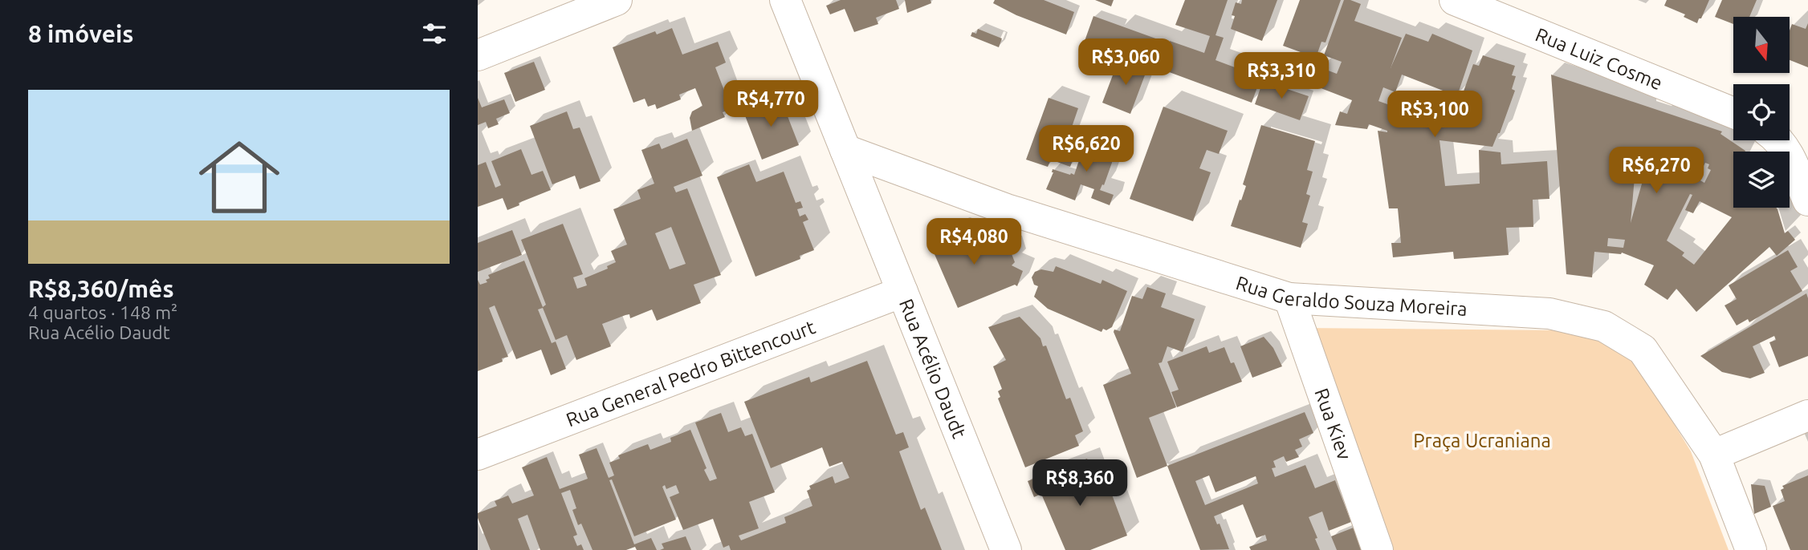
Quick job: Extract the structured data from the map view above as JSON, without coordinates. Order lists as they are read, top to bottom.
{
  "streets": {
    "street": [
      "Rua Luiz Cosme",
      "Rua Geraldo Souza Moreira",
      "Rua Acélio Daudt",
      "Rua General Pedro Bittencourt",
      "Rua Kiev"
    ]
  },
  "crossings": [
    ["Rua Geraldo Souza Moreira", "Rua Acélio Daudt"],
    ["Rua Geraldo Souza Moreira", "Rua Kiev"],
    ["Rua Acélio Daudt", "Rua General Pedro Bittencourt"]
  ],
  "parks": ["Praça Ucraniana"],
  "north": "bottom",
  "page": {
    "heading": "8 imóveis",
    "price": [
      "R$3,060",
      "R$3,310",
      "R$4,770",
      "R$3,100",
      "R$6,620",
      "R$6,270",
      "R$4,080",
      "R$8,360"
    ],
    "list": [
      {
        "name": "R$8,360/mês",
        "note": "4 quartos · 148 m² · Rua Acélio Daudt"
      }
    ]
  }
}
